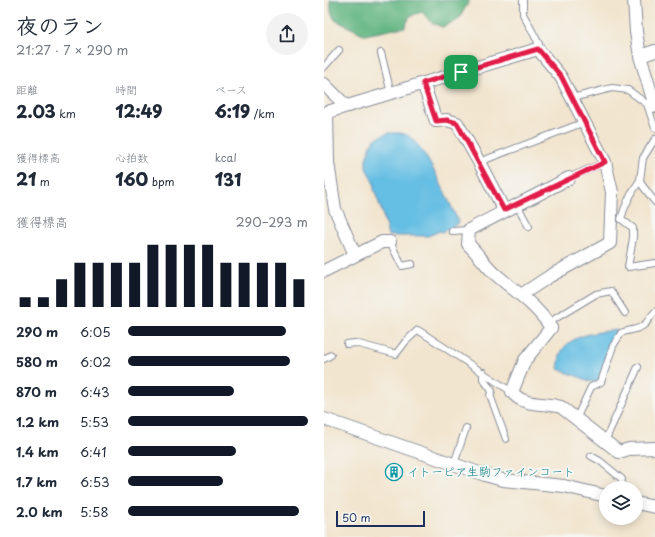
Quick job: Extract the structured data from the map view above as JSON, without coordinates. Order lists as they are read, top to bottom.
{
  "places": {
    "building": ["イトーピア生駒ファインコート"]
  },
  "scale_bar": "50 m",
  "page": {
    "heading": ["夜のラン", "21:27 · 7 × 290 m"],
    "stats": [
      ["距離", "2.03 km"],
      ["時間", "12:49"],
      ["ペース", "6:19 /km"],
      ["獲得標高", "21 m"],
      ["心拍数", "160 bpm"],
      ["kcal", "131"]
    ],
    "chart": ["獲得標高", "290–293 m"],
    "list": [
      {
        "name": "290 m",
        "note": "6:05"
      },
      {
        "name": "580 m",
        "note": "6:02"
      },
      {
        "name": "870 m",
        "note": "6:43"
      },
      {
        "name": "1.2 km",
        "note": "5:53"
      },
      {
        "name": "1.4 km",
        "note": "6:41"
      },
      {
        "name": "1.7 km",
        "note": "6:53"
      },
      {
        "name": "2.0 km",
        "note": "5:58"
      }
    ],
    "scale": "50 m"
  }
}
